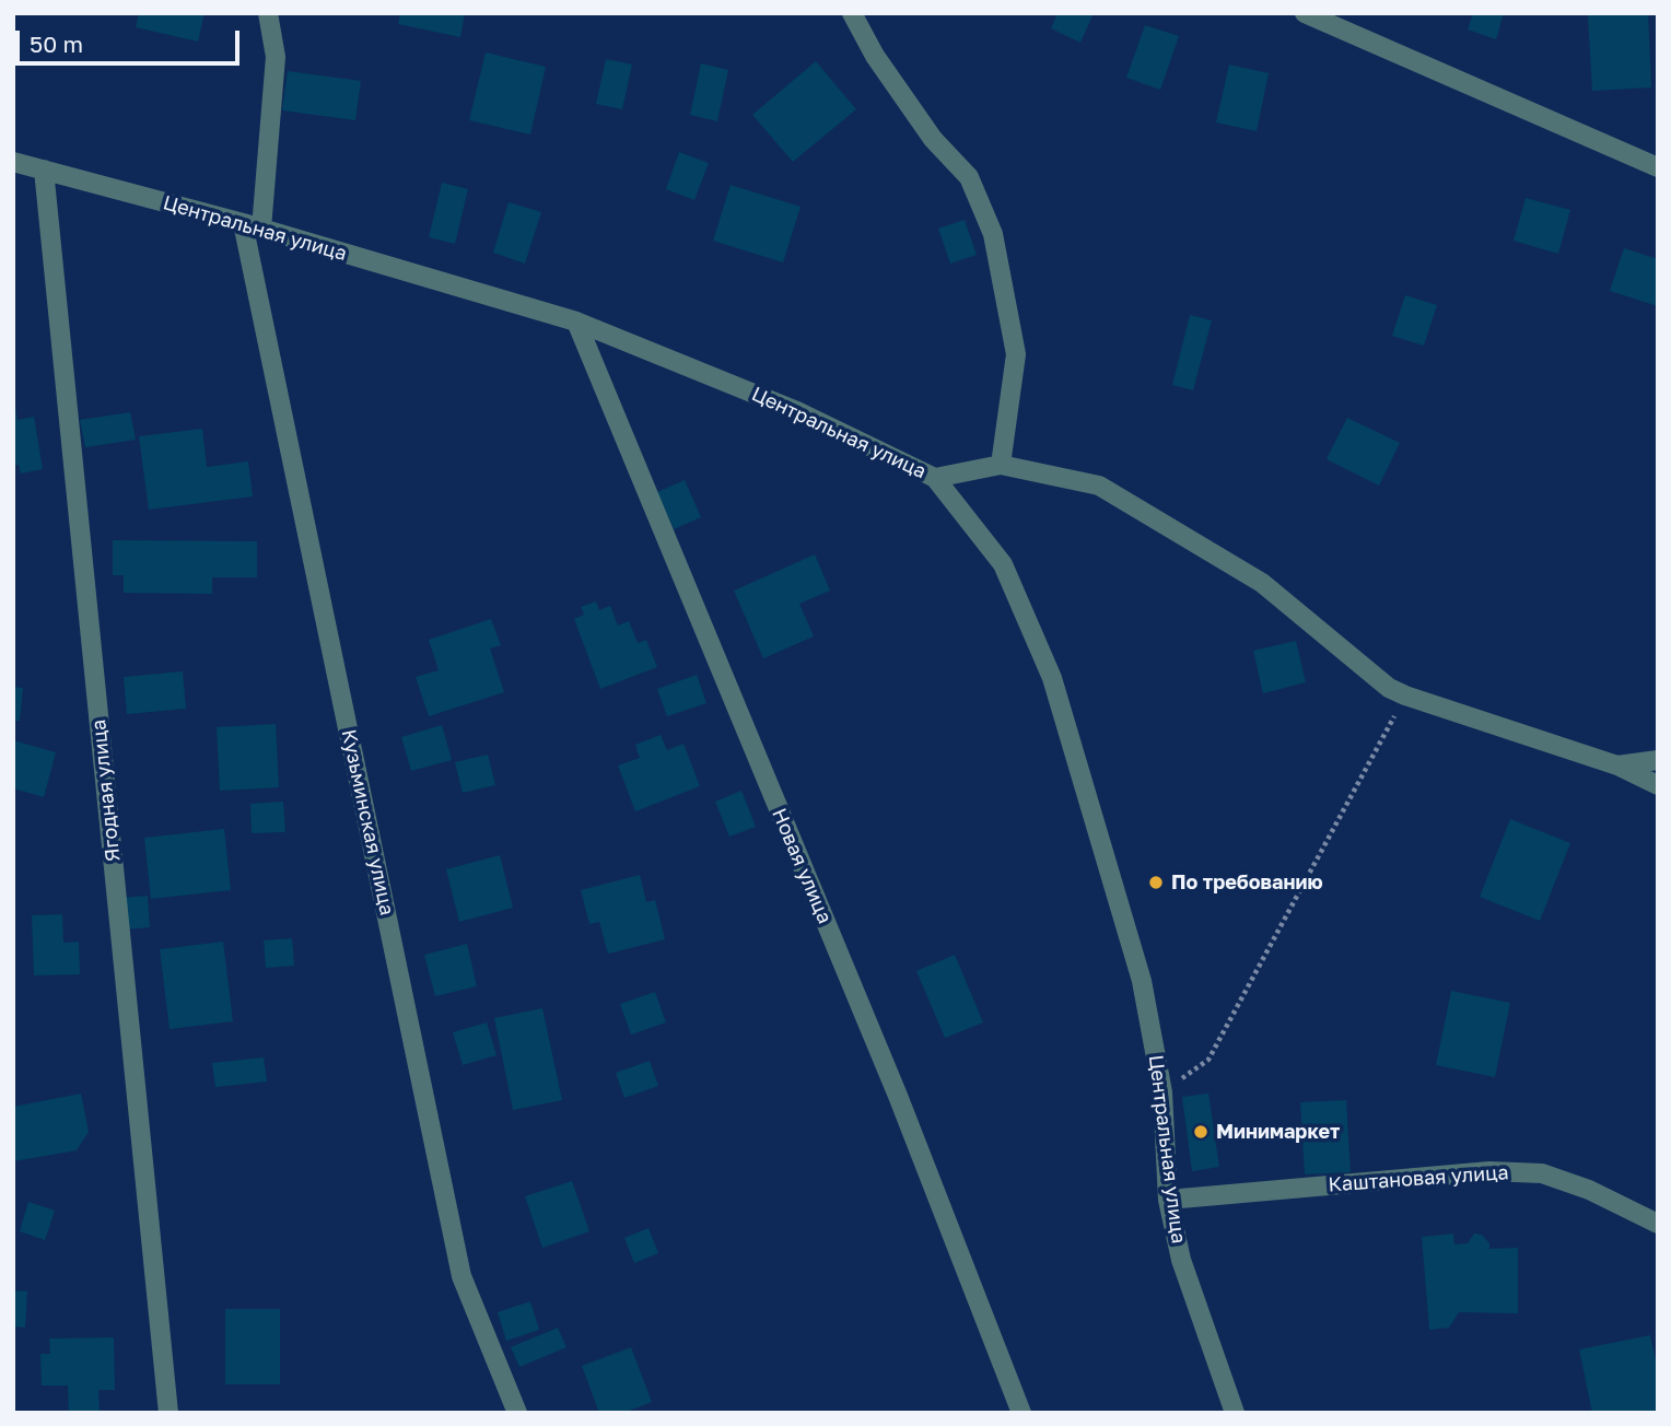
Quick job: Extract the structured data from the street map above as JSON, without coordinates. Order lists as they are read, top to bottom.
{
  "streets": {
    "street": [
      "Центральная улица",
      "Ягодная улица",
      "Кузьминская улица",
      "Новая улица",
      "Каштановая улица"
    ]
  },
  "crossings": [
    ["Центральная улица", "Ягодная улица"],
    ["Центральная улица", "Кузьминская улица"],
    ["Центральная улица", "Новая улица"],
    ["Центральная улица", "Каштановая улица"]
  ],
  "places": ["По требованию", "Минимаркет"],
  "scale_bar": "50 m"
}
